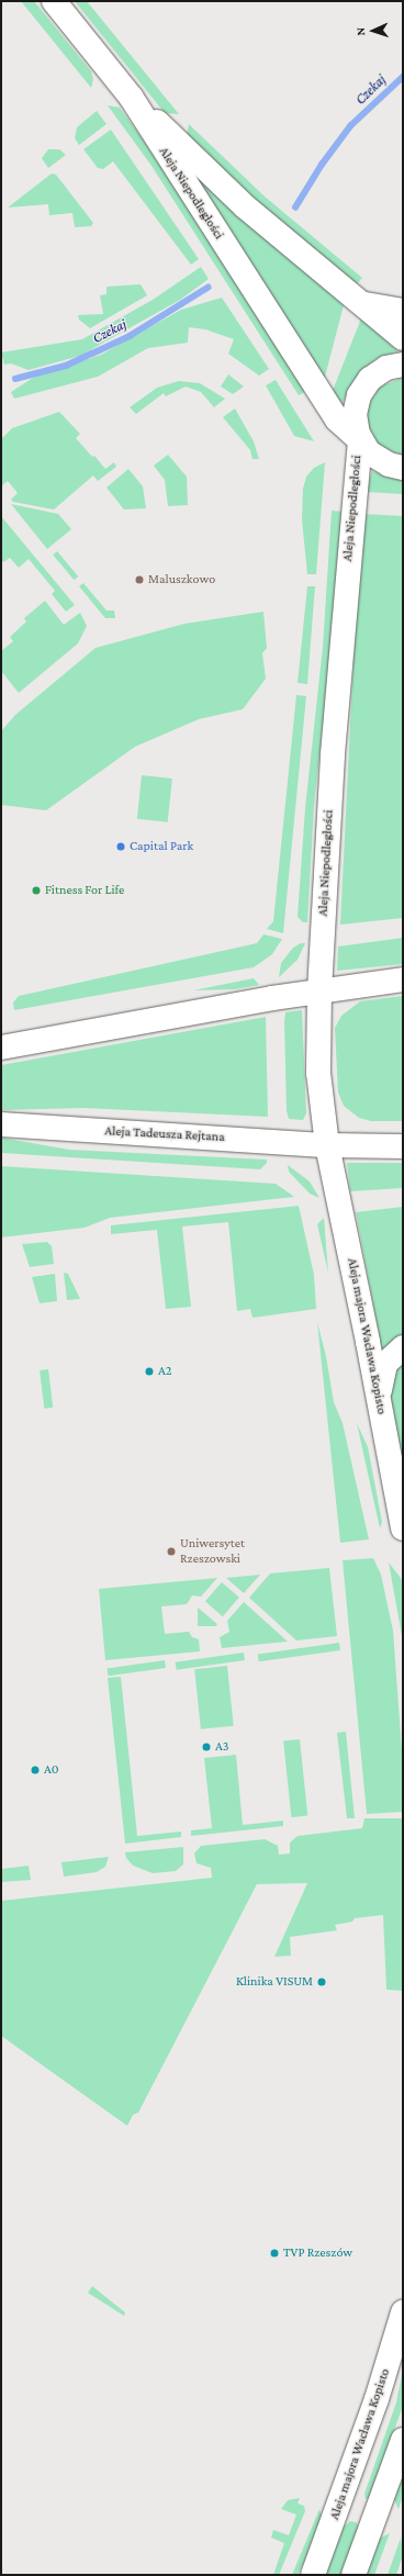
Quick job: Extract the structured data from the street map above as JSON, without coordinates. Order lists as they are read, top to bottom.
{
  "streets": {
    "main road": ["Aleja Niepodległości", "Aleja Tadeusza Rejtana", "Aleja majora Wacława Kopisto"]
  },
  "crossings": [
    ["Aleja Niepodległości", "Aleja Tadeusza Rejtana"],
    ["Aleja Niepodległości", "Aleja majora Wacława Kopisto"],
    ["Aleja Tadeusza Rejtana", "Aleja majora Wacława Kopisto"]
  ],
  "water": ["Czekaj"],
  "places": [
    "Maluszkowo",
    "Capital Park",
    "Fitness For Life",
    "A2",
    "Uniwersytet Rzeszowski",
    "A3",
    "A0",
    "Klinika VISUM",
    "TVP Rzeszów"
  ],
  "north": "left"
}
